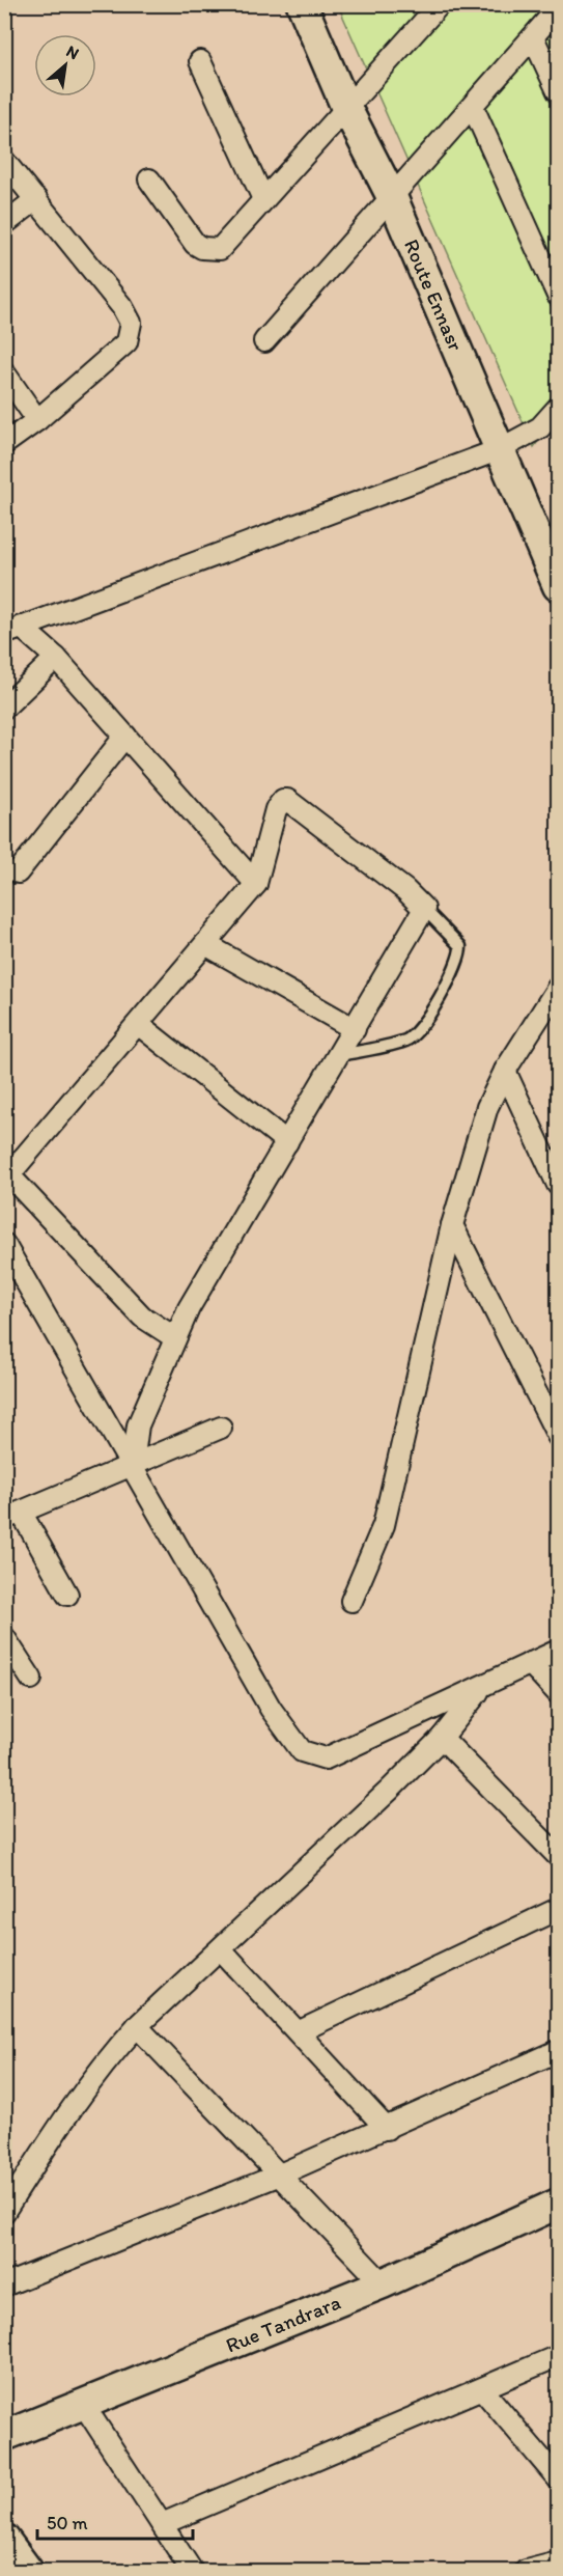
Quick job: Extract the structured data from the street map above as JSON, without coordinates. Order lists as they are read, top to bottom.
{
  "streets": {
    "main road": ["Route Ennasr", "Rue Tandrara"]
  },
  "scale_bar": "50 m",
  "north": "top right"
}
